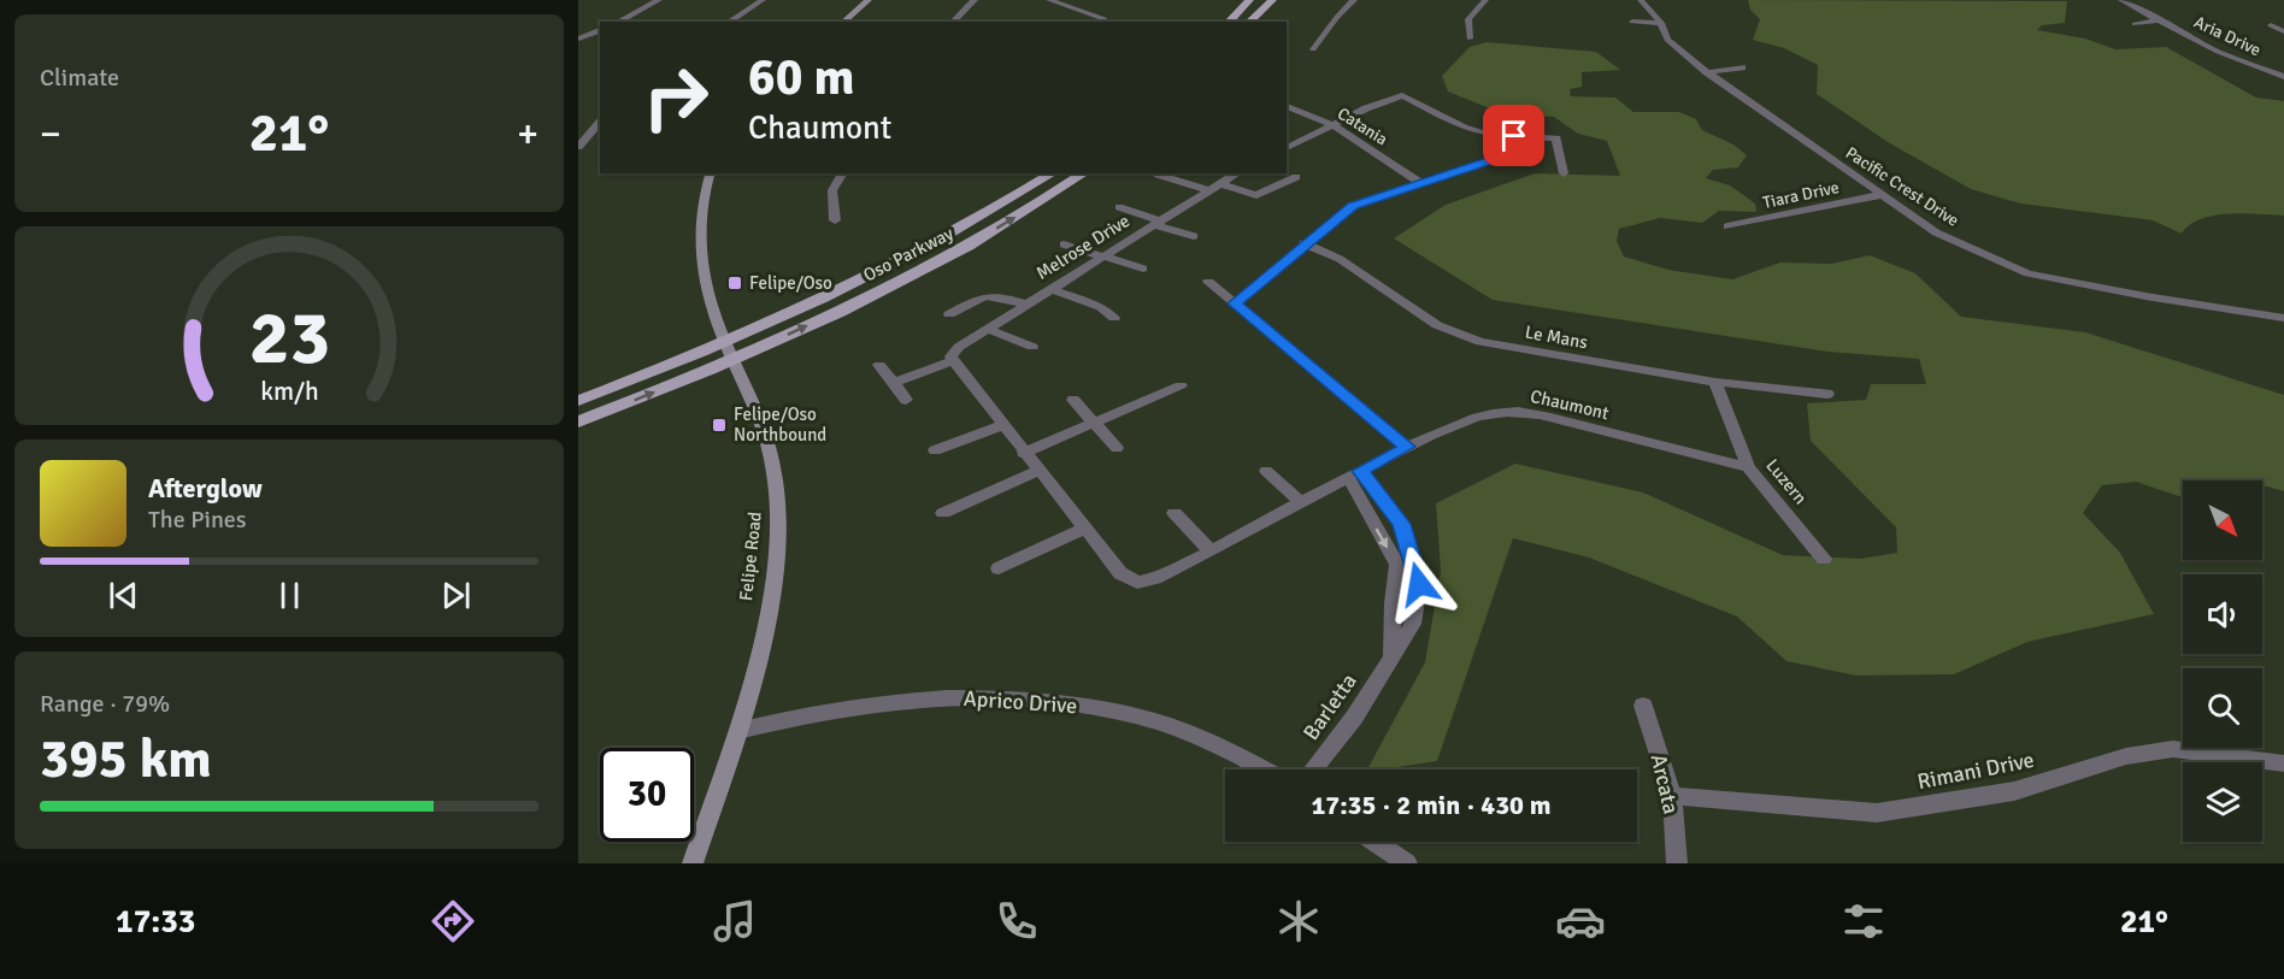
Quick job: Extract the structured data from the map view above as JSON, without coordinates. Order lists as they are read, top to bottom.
{
  "streets": {
    "main road": ["Oso Parkway", "Felipe Road"],
    "street": [
      "Aria Drive",
      "Catania",
      "Pacific Crest Drive",
      "Tiara Drive",
      "Melrose Drive",
      "Le Mans",
      "Chaumont",
      "Luzern",
      "Aprico Drive",
      "Barletta",
      "Rimani Drive",
      "Arcata"
    ]
  },
  "crossings": [
    ["Pacific Crest Drive", "Tiara Drive"],
    ["Oso Parkway", "Felipe Road"],
    ["Le Mans", "Luzern"],
    ["Chaumont", "Luzern"],
    ["Chaumont", "Barletta"],
    ["Felipe Road", "Aprico Drive"],
    ["Rimani Drive", "Arcata"]
  ],
  "places": {
    "transit": ["Felipe/Oso", "Felipe/Oso Northbound"]
  },
  "north": "bottom right",
  "page": {
    "tile": [
      "Climate",
      ["Range · 79%", "395 km"]
    ],
    "turn": ["60 m", "Chaumont"],
    "heat": ["−", "21°", "+"],
    "song": ["Afterglow", "The Pines"],
    "limit": "30",
    "trip": "17:35 · 2 min · 430 m",
    "tabs": ["17:33", "21°"],
    "gauge": ["23", "km/h"]
  }
}
